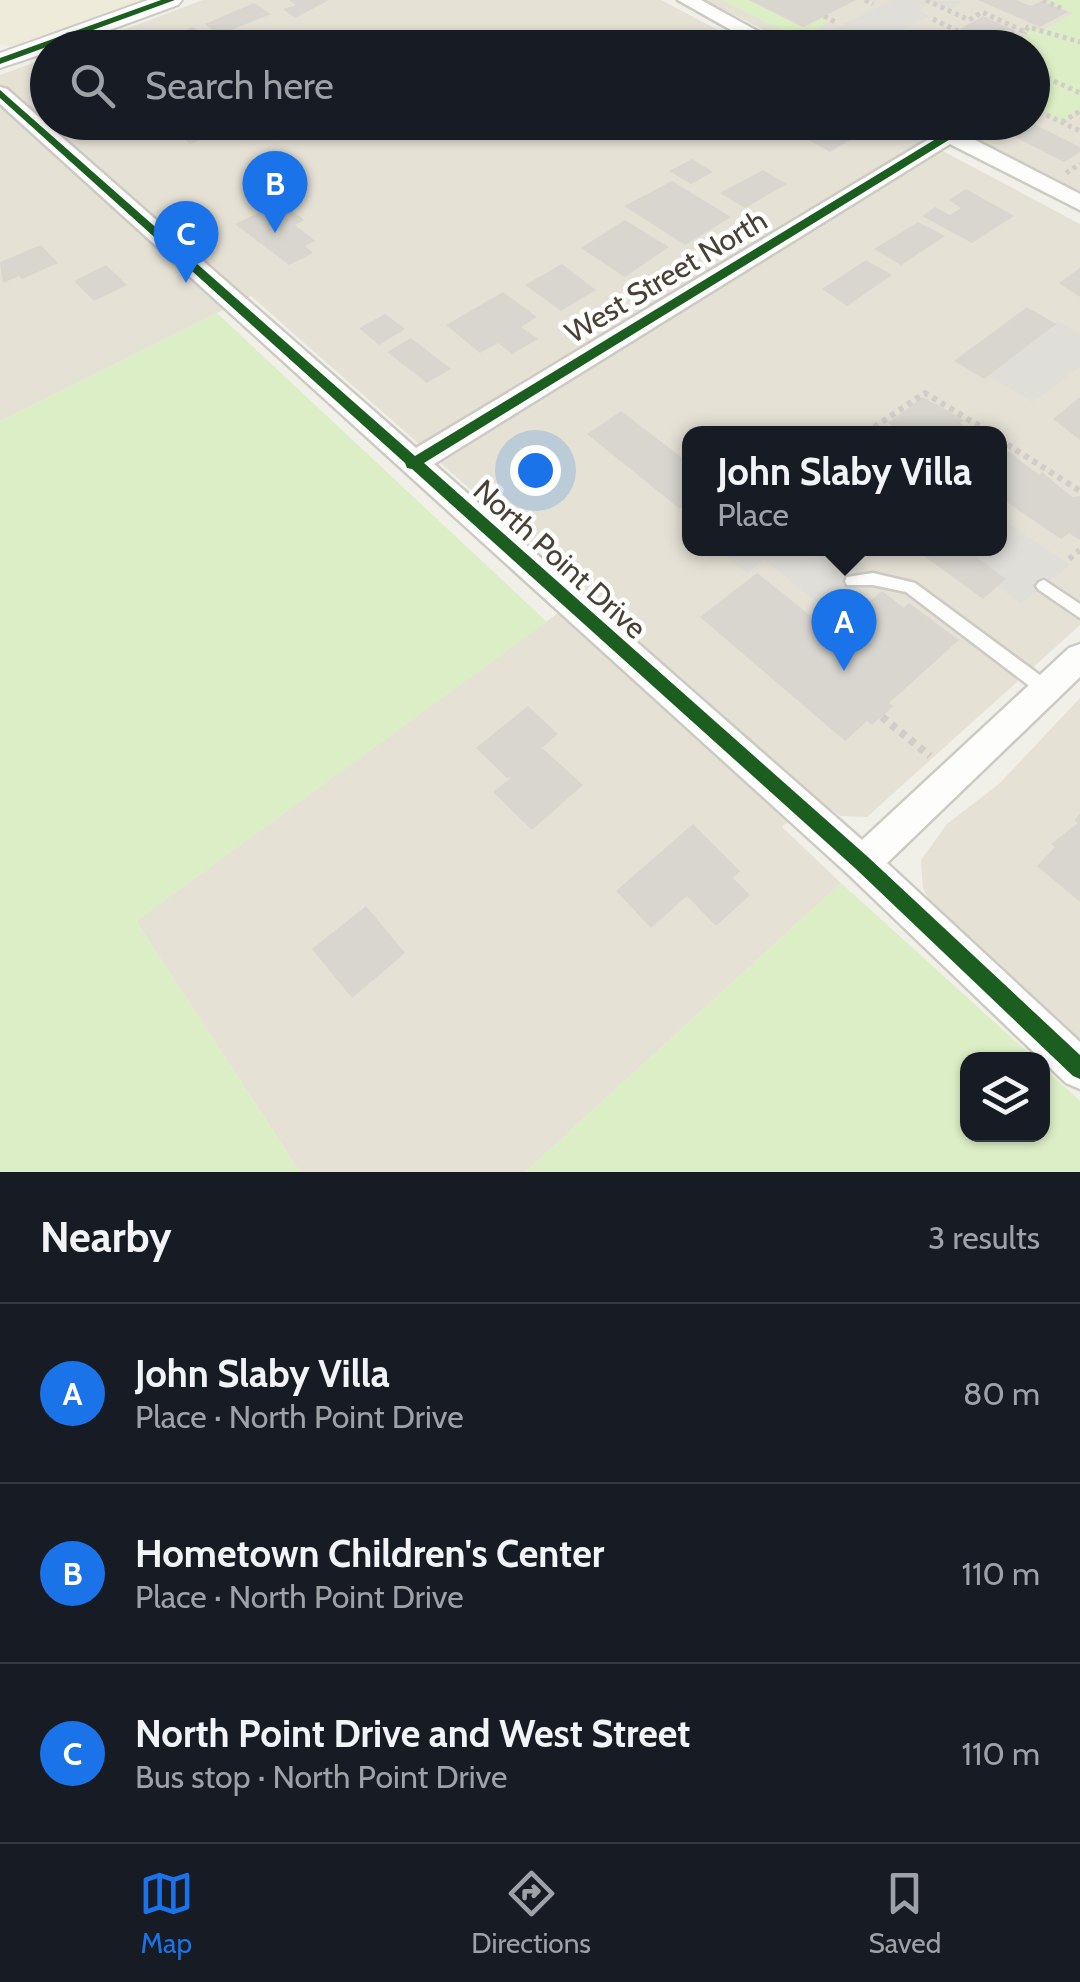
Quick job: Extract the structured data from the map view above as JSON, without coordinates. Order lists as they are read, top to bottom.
{
  "streets": {
    "street": ["West Street North", "North Point Drive"]
  },
  "crossings": [
    ["West Street North", "North Point Drive"]
  ],
  "page": {
    "search": "Search here",
    "pins": ["B", "C", "A"],
    "popup": ["John Slaby Villa", "Place"],
    "heading": ["Nearby", "3 results"],
    "list": [
      {
        "mark": "A",
        "name": "John Slaby Villa",
        "note": "Place · North Point Drive",
        "value": "80 m"
      },
      {
        "mark": "B",
        "name": "Hometown Children's Center",
        "note": "Place · North Point Drive",
        "value": "110 m"
      },
      {
        "mark": "C",
        "name": "North Point Drive and West Street",
        "note": "Bus stop · North Point Drive",
        "value": "110 m"
      }
    ],
    "nav": ["Map", "Directions", "Saved"]
  }
}
